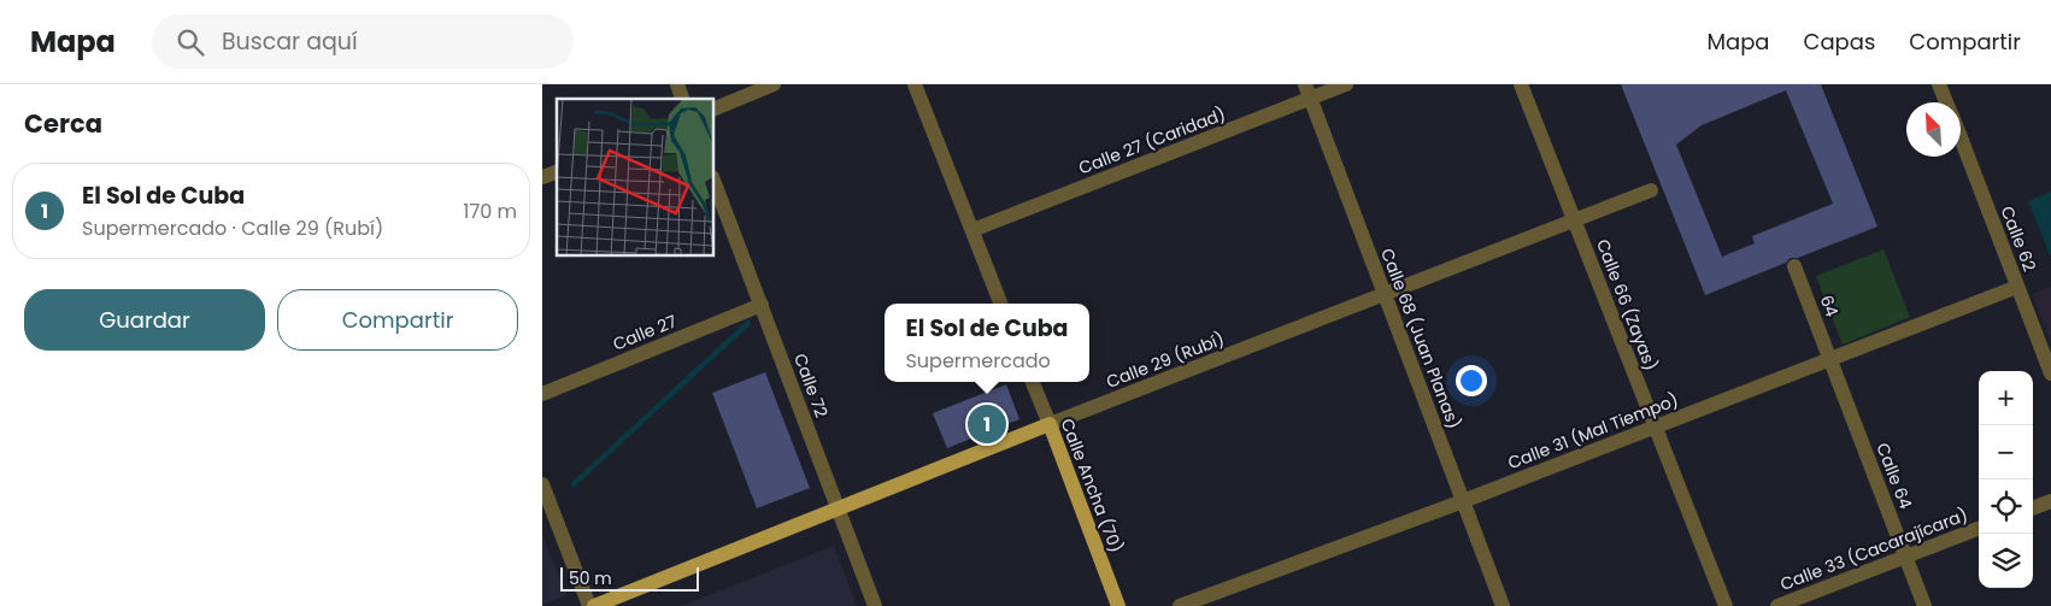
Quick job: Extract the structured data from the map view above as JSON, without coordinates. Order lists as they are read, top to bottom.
{
  "streets": {
    "main road": ["Calle 29 (Rubí)", "Calle Ancha (70)"],
    "street": [
      "Calle 27 (Caridad)",
      "Calle 62",
      "Calle 66 (Zayas)",
      "64",
      "Calle 27",
      "Calle 68 (Juan Planas)",
      "Calle 72",
      "Calle 31 (Mal Tiempo)",
      "Calle 64",
      "Calle 33 (Cacarajícara)"
    ]
  },
  "crossings": [
    ["Calle 27 (Caridad)", "Calle 68 (Juan Planas)"],
    ["Calle 62", "Calle 31 (Mal Tiempo)"],
    ["Calle 66 (Zayas)", "Calle 29 (Rubí)"],
    ["Calle 66 (Zayas)", "Calle 31 (Mal Tiempo)"],
    ["64", "Calle 31 (Mal Tiempo)"],
    ["64", "Calle 64"],
    ["Calle 27", "Calle 72"],
    ["Calle 68 (Juan Planas)", "Calle 29 (Rubí)"],
    ["Calle 68 (Juan Planas)", "Calle 31 (Mal Tiempo)"],
    ["Calle 29 (Rubí)", "Calle 72"],
    ["Calle 29 (Rubí)", "Calle Ancha (70)"],
    ["Calle 31 (Mal Tiempo)", "Calle 64"],
    ["Calle 64", "Calle 33 (Cacarajícara)"]
  ],
  "scale_bar": "50 m",
  "north": "top left",
  "page": {
    "header": "Mapa",
    "search": "Buscar aquí",
    "nav": ["Mapa", "Capas", "Compartir"],
    "heading": "Cerca",
    "list": [
      {
        "mark": "1",
        "name": "El Sol de Cuba",
        "note": "Supermercado · Calle 29 (Rubí)",
        "value": "170 m"
      }
    ],
    "buttons": ["Guardar", "Compartir"],
    "popup": ["El Sol de Cuba", "Supermercado"],
    "map_buttons": ["+", "−"],
    "pins": "1",
    "scale": "50 m"
  }
}
